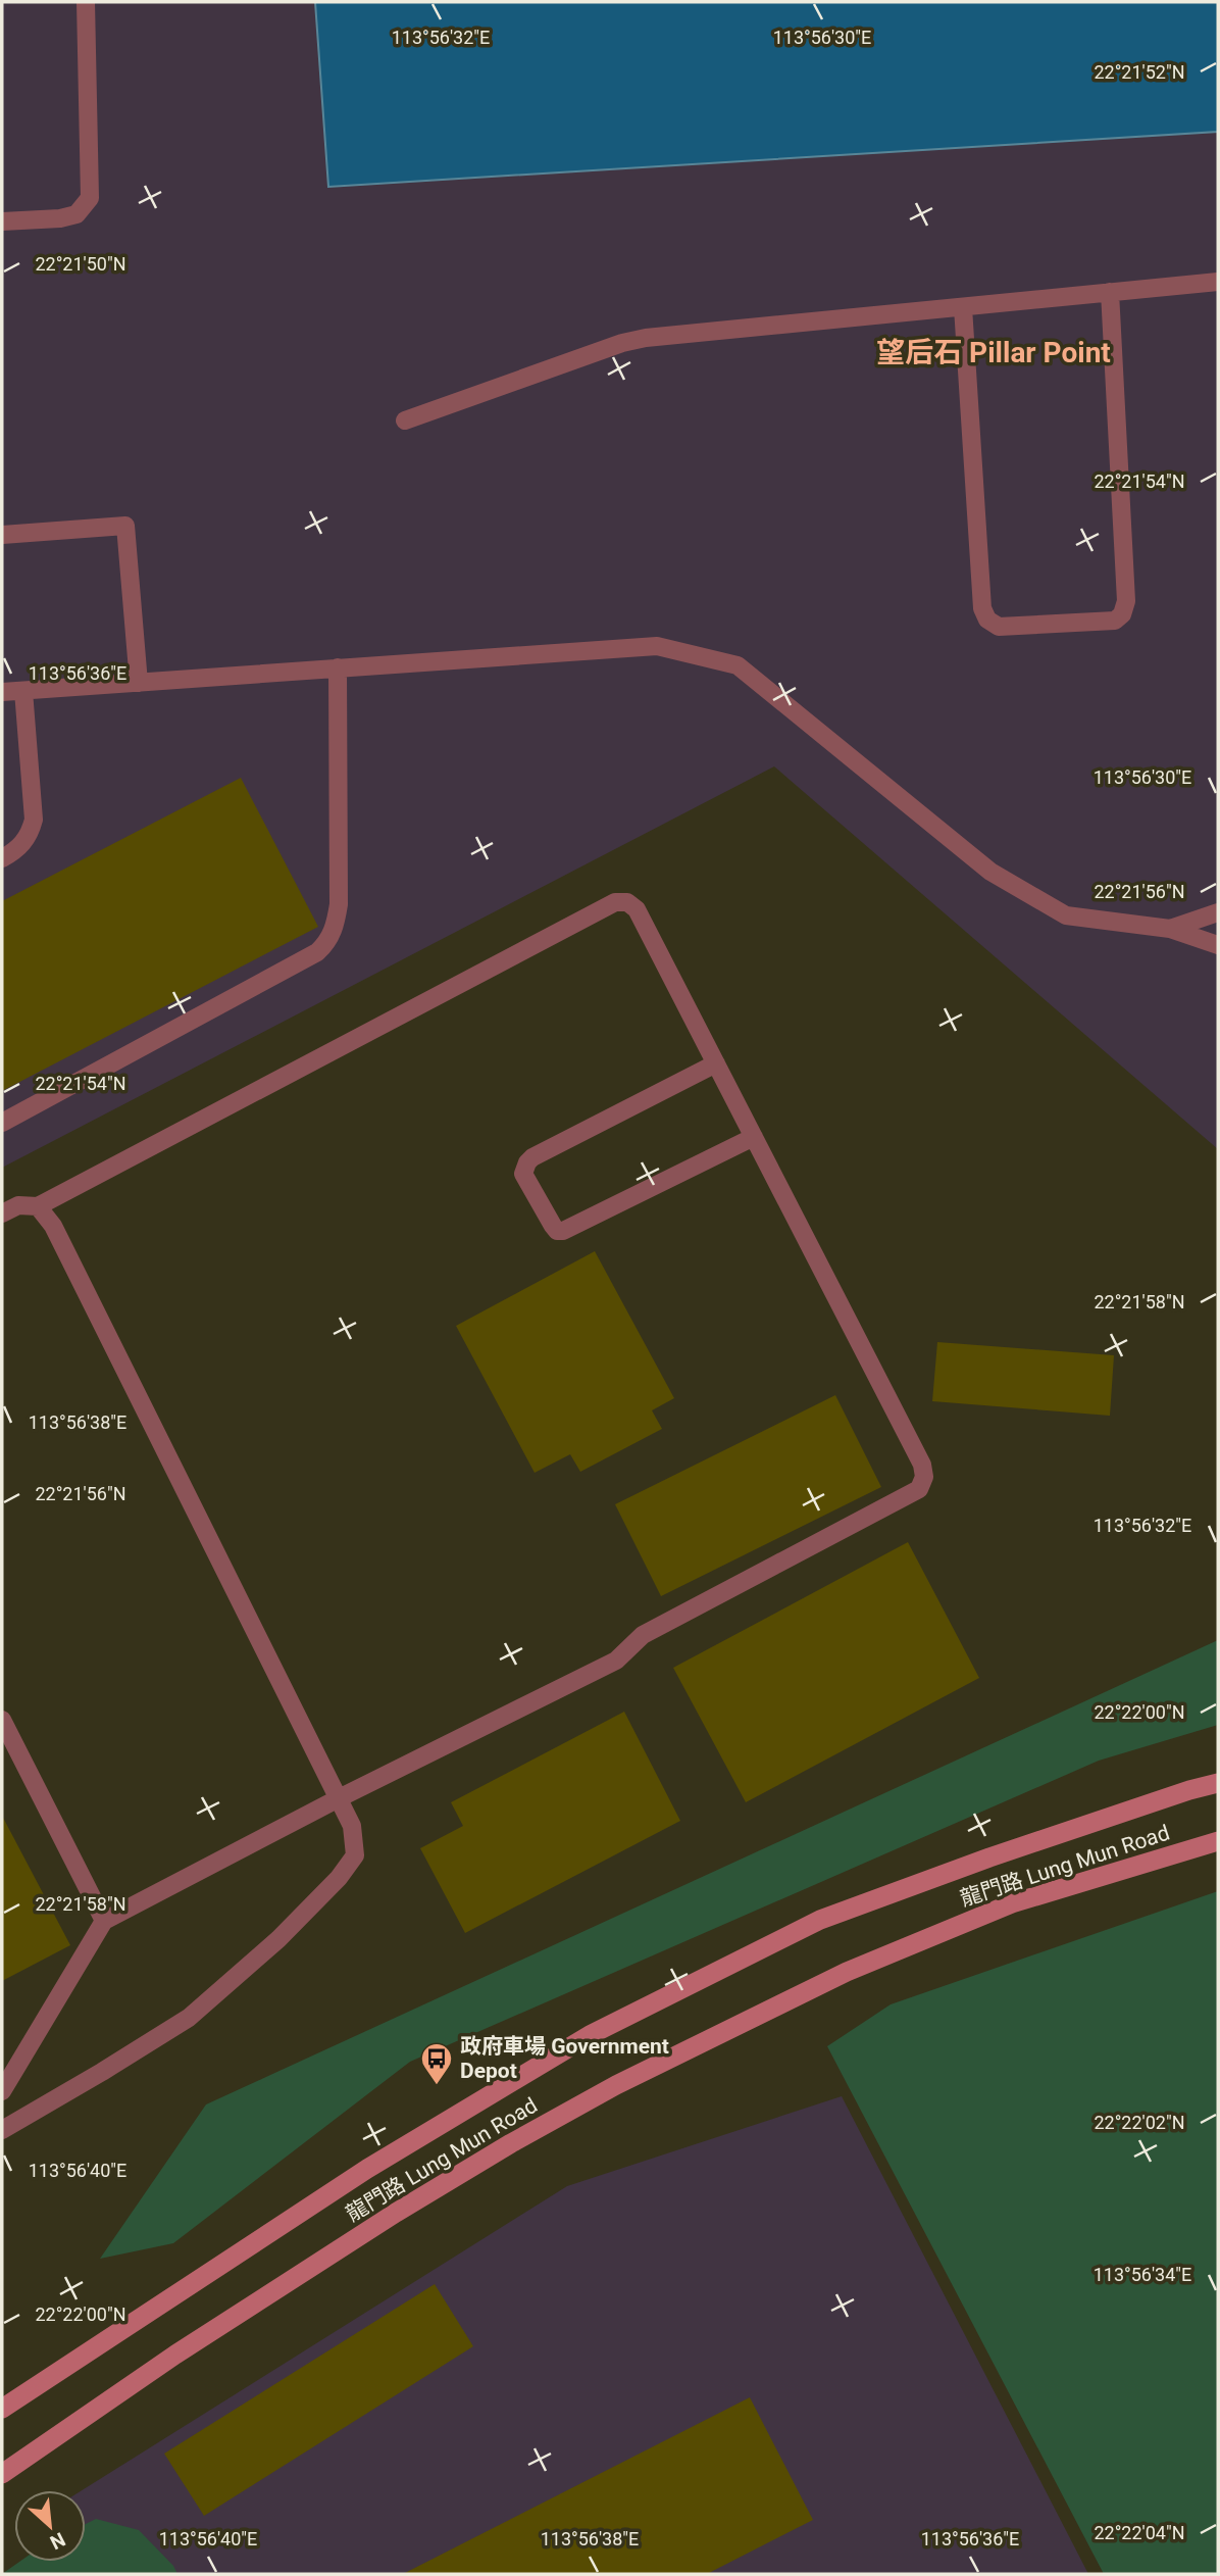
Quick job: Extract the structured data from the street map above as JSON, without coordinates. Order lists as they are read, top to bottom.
{
  "streets": {
    "main road": ["龍門路 Lung Mun Road"]
  },
  "districts": ["望后石 Pillar Point"],
  "places": {
    "bus stop": ["政府車場 Government Depot"]
  },
  "north": "bottom right",
  "coordinates": [
    "113°56'32\"E",
    "113°56'30\"E",
    "22°21'52\"N",
    "22°21'50\"N",
    "22°21'54\"N",
    "113°56'36\"E",
    "22°21'56\"N",
    "22°21'58\"N",
    "113°56'38\"E",
    "22°22'00\"N",
    "22°22'02\"N",
    "113°56'40\"E",
    "113°56'34\"E",
    "22°22'04\"N"
  ]
}
